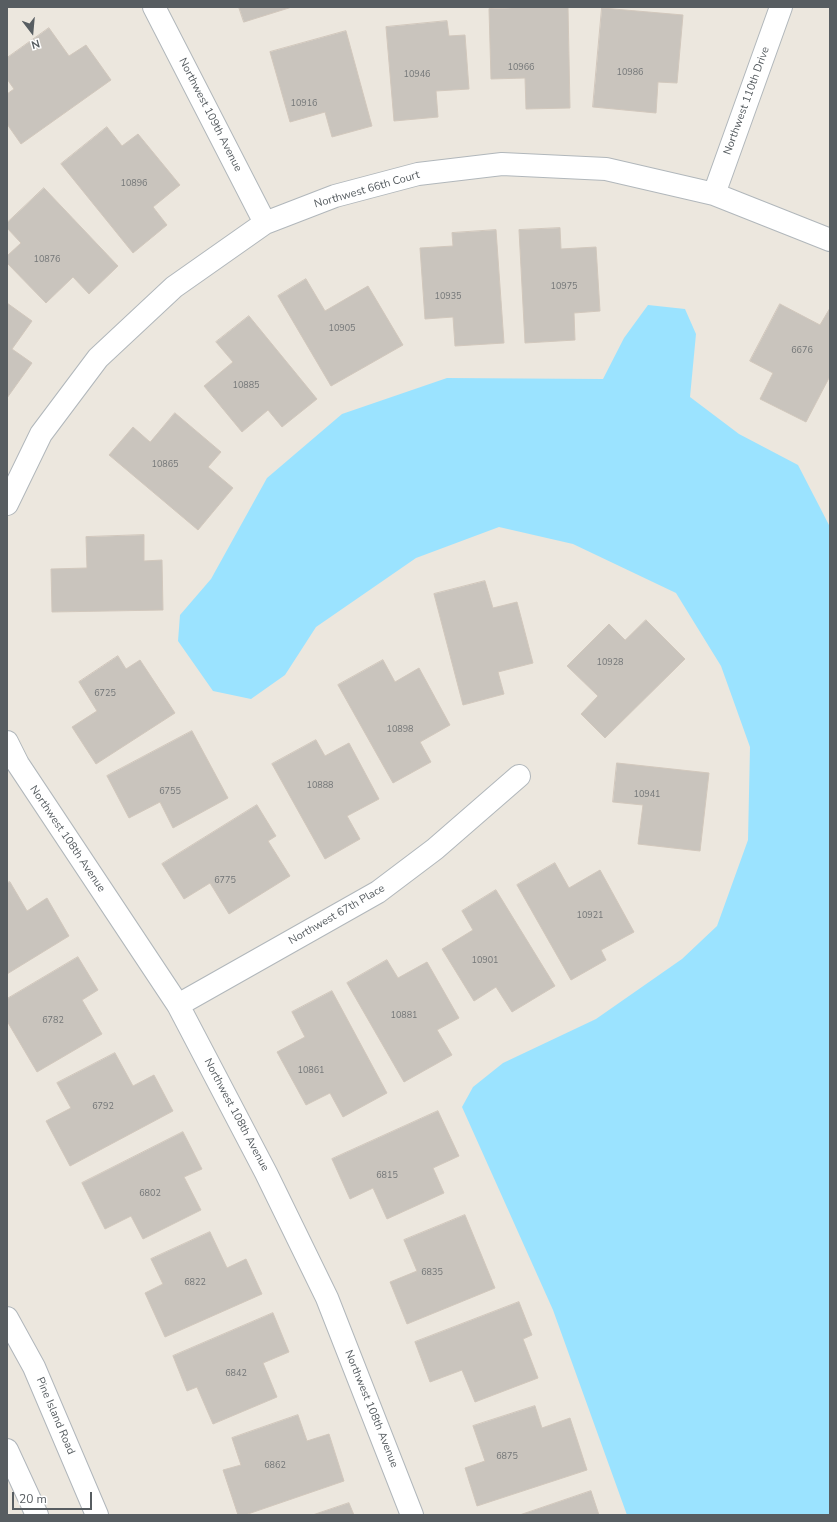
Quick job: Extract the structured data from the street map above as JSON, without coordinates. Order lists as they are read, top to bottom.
{
  "streets": {
    "street": [
      "Northwest 110th Drive",
      "Northwest 109th Avenue",
      "Northwest 66th Court",
      "Northwest 108th Avenue",
      "Northwest 67th Place",
      "Pine Island Road"
    ]
  },
  "crossings": [
    ["Northwest 110th Drive", "Northwest 66th Court"],
    ["Northwest 109th Avenue", "Northwest 66th Court"],
    ["Northwest 108th Avenue", "Northwest 67th Place"]
  ],
  "house_numbers": [
    "10966",
    "10986",
    "10946",
    "10916",
    "10896",
    "10876",
    "10975",
    "10935",
    "10905",
    "6676",
    "10885",
    "10865",
    "10928",
    "6725",
    "10898",
    "10888",
    "6755",
    "10941",
    "6775",
    "10921",
    "10901",
    "10881",
    "6782",
    "10861",
    "6792",
    "6815",
    "6802",
    "6835",
    "6822",
    "6842",
    "6875",
    "6862"
  ],
  "scale_bar": "20 m",
  "north": "bottom"
}
